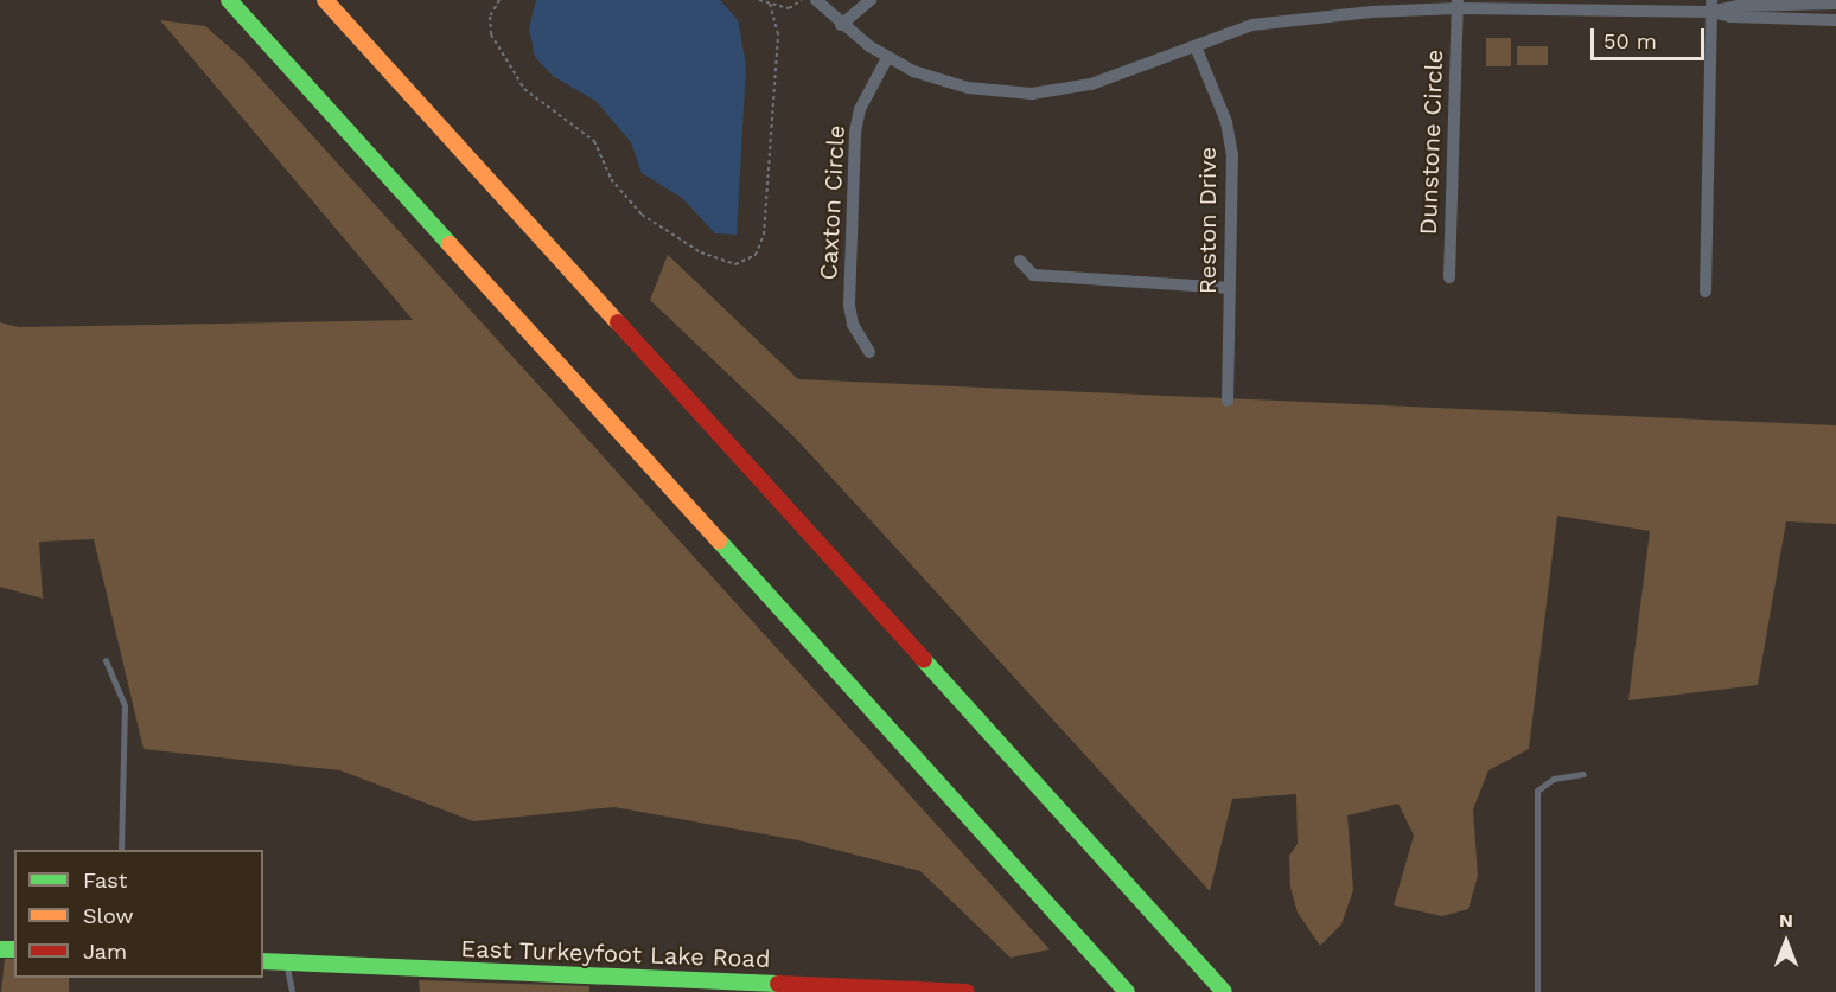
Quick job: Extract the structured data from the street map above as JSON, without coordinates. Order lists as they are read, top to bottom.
{
  "streets": {
    "main road": ["East Turkeyfoot Lake Road"],
    "street": ["Dunstone Circle", "Caxton Circle", "Reston Drive"]
  },
  "legend": ["Fast", "Slow", "Jam"],
  "scale_bar": "50 m",
  "north": "top"
}
